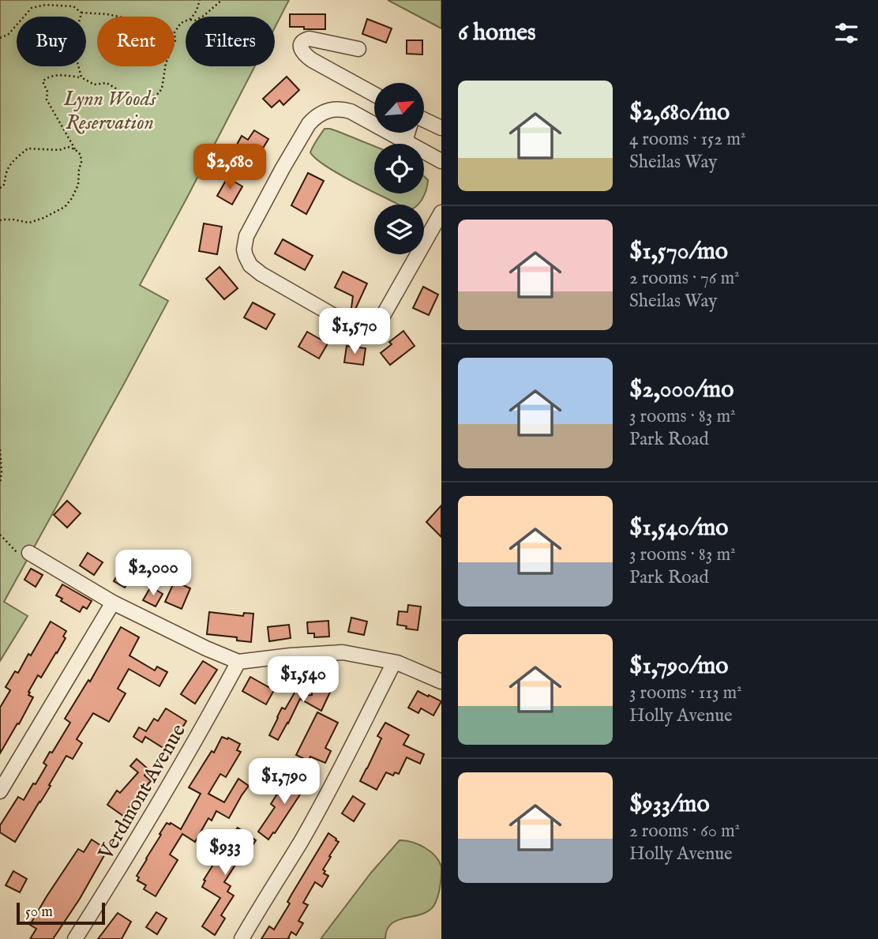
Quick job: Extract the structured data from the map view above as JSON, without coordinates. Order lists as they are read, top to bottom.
{
  "streets": {
    "street": ["Verdmont Avenue"]
  },
  "parks": ["Lynn Woods Reservation"],
  "scale_bar": "50 m",
  "north": "top right",
  "page": {
    "heading": "6 homes",
    "chip": ["Buy", "Rent", "Filters"],
    "list": [
      {
        "name": "$2,680/mo",
        "note": "4 rooms · 152 m² · Sheilas Way"
      },
      {
        "name": "$1,570/mo",
        "note": "2 rooms · 76 m² · Sheilas Way"
      },
      {
        "name": "$2,000/mo",
        "note": "3 rooms · 83 m² · Park Road"
      },
      {
        "name": "$1,540/mo",
        "note": "3 rooms · 83 m² · Park Road"
      },
      {
        "name": "$1,790/mo",
        "note": "3 rooms · 113 m² · Holly Avenue"
      },
      {
        "name": "$933/mo",
        "note": "2 rooms · 60 m² · Holly Avenue"
      }
    ],
    "price": [
      "$2,680",
      "$1,570",
      "$2,000",
      "$1,540",
      "$1,790",
      "$933"
    ],
    "scale": "50 m"
  }
}
